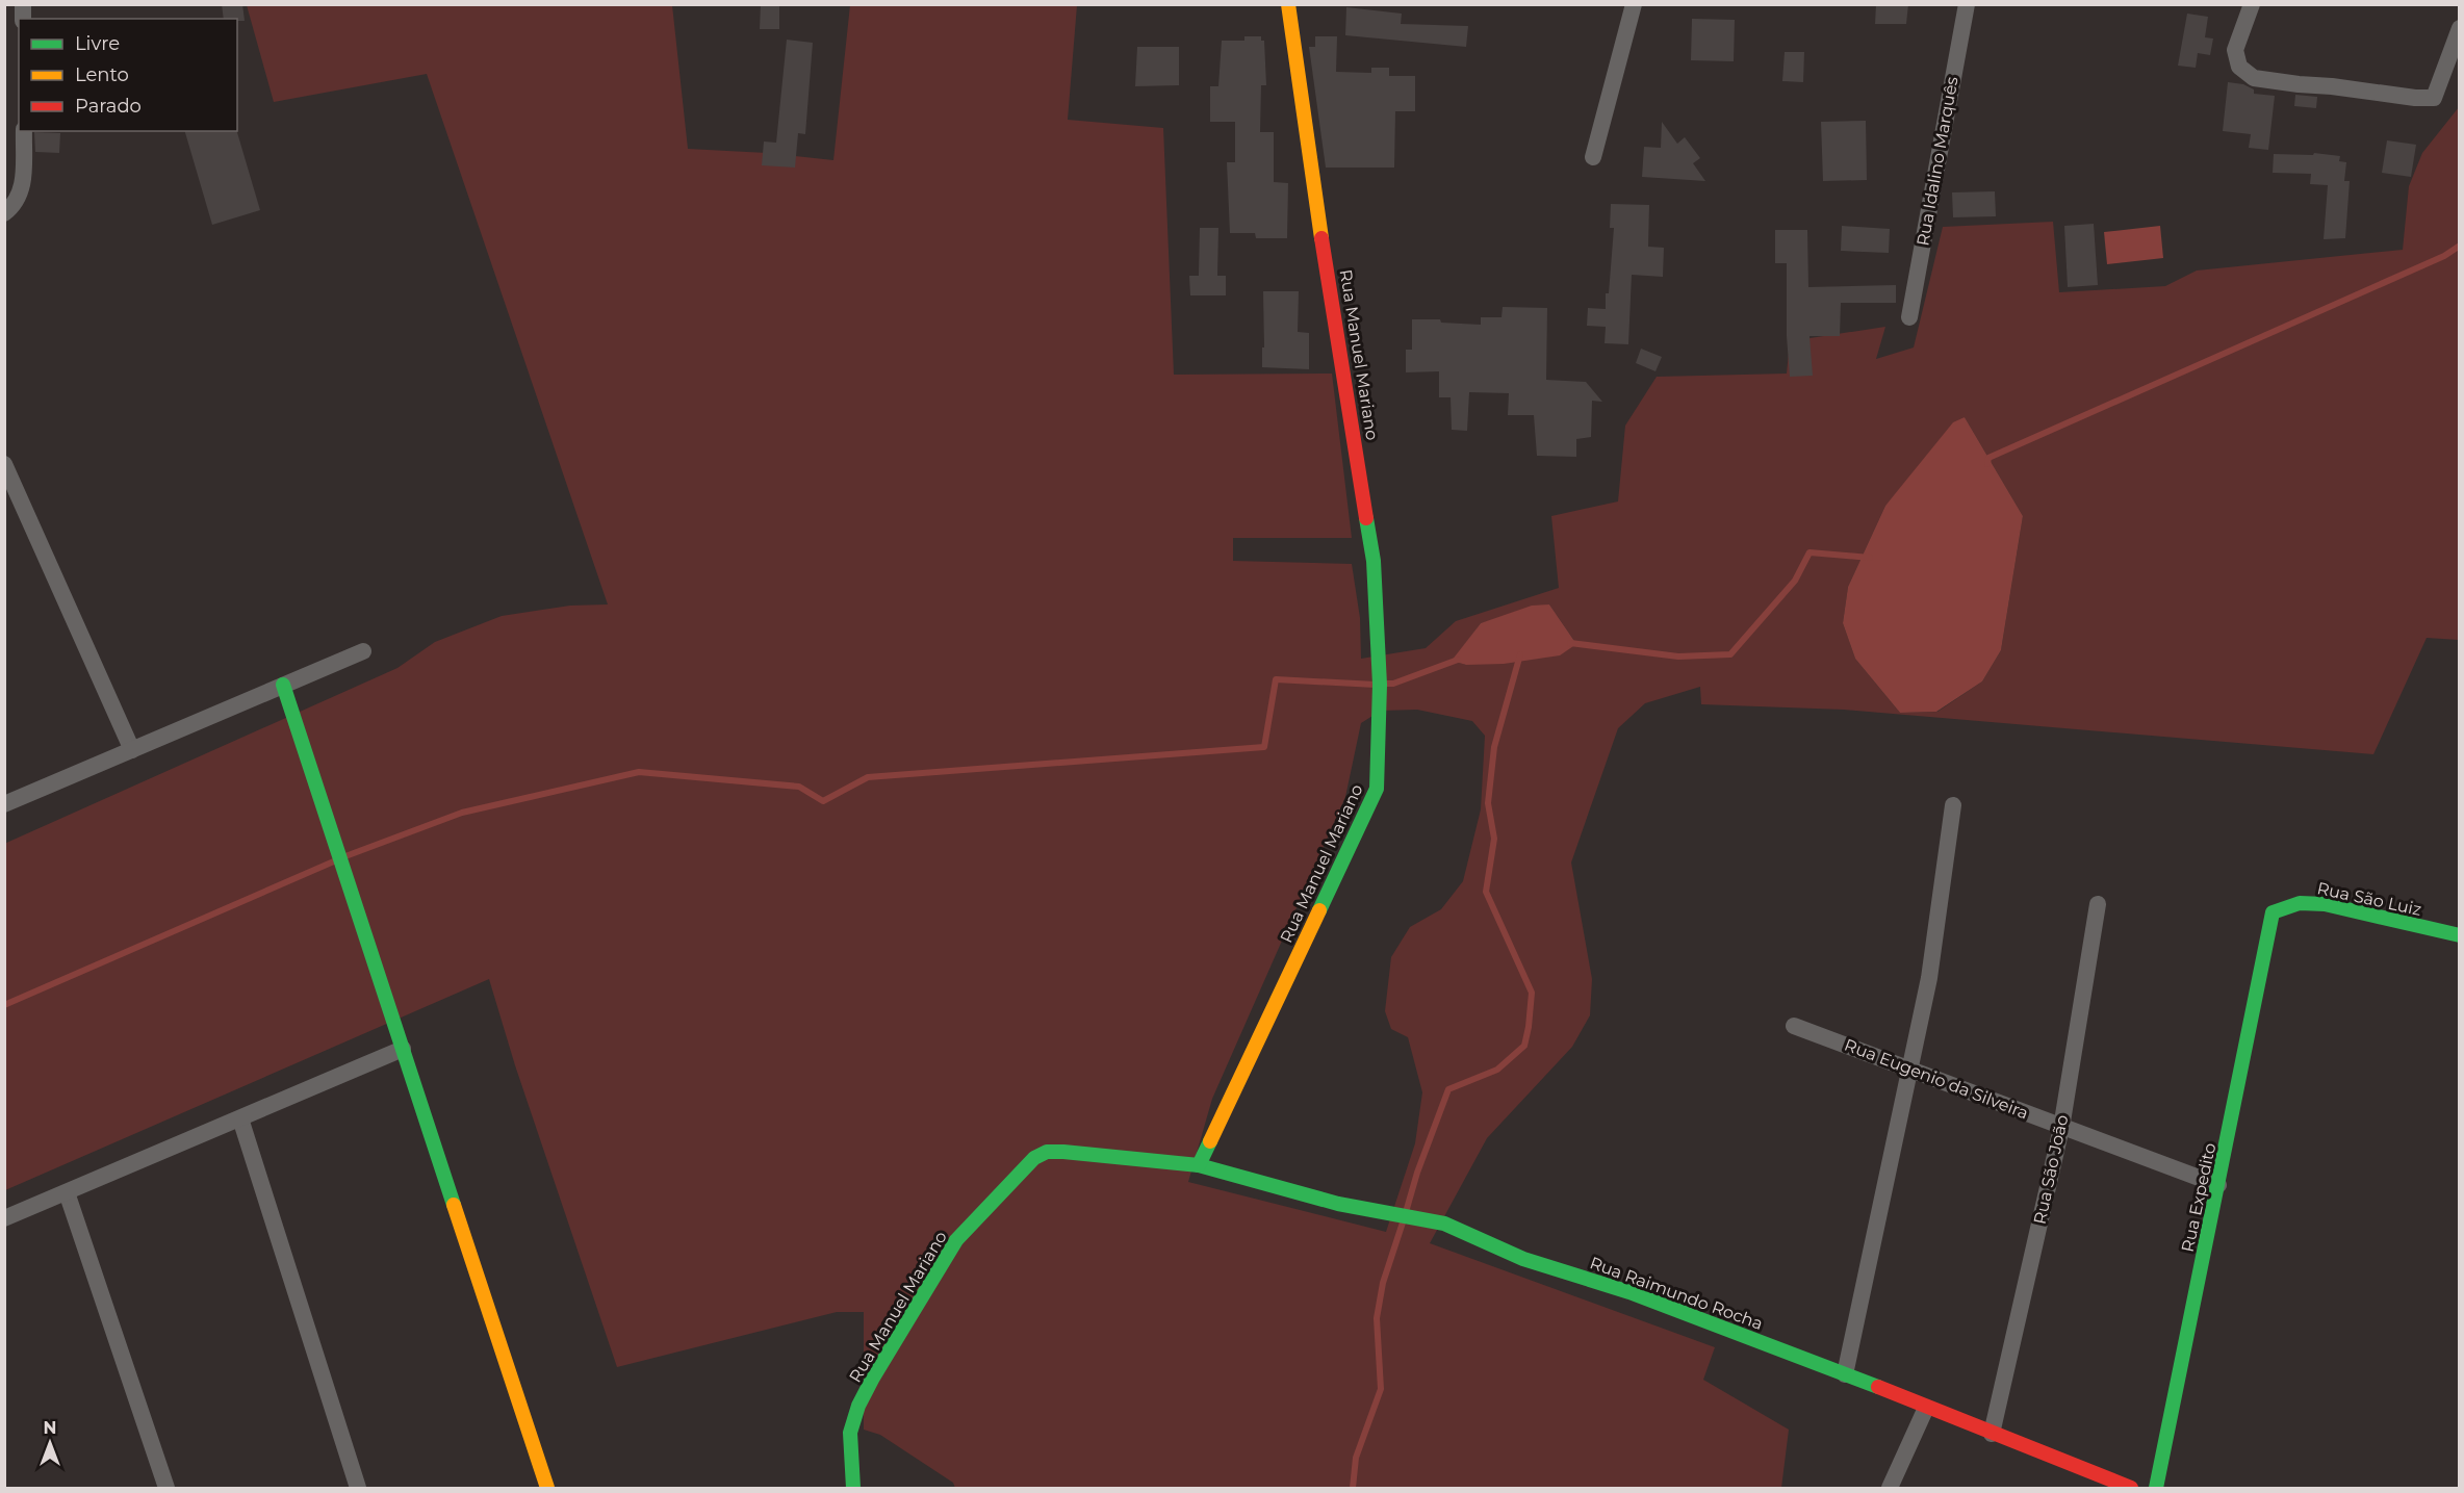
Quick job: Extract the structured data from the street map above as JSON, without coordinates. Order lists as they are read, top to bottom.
{
  "streets": {
    "street": [
      "Rua Idalino Marquês",
      "Rua Manuel Mariano",
      "Rua São Luiz",
      "Rua Eugenio da Silveira",
      "Rua São João",
      "Rua Expedito",
      "Rua Raimundo Rocha"
    ]
  },
  "crossings": [
    ["Rua Manuel Mariano", "Rua Raimundo Rocha"],
    ["Rua São Luiz", "Rua Expedito"],
    ["Rua Eugenio da Silveira", "Rua São João"],
    ["Rua Eugenio da Silveira", "Rua Expedito"],
    ["Rua São João", "Rua Raimundo Rocha"]
  ],
  "legend": ["Livre", "Lento", "Parado"],
  "north": "top"
}
